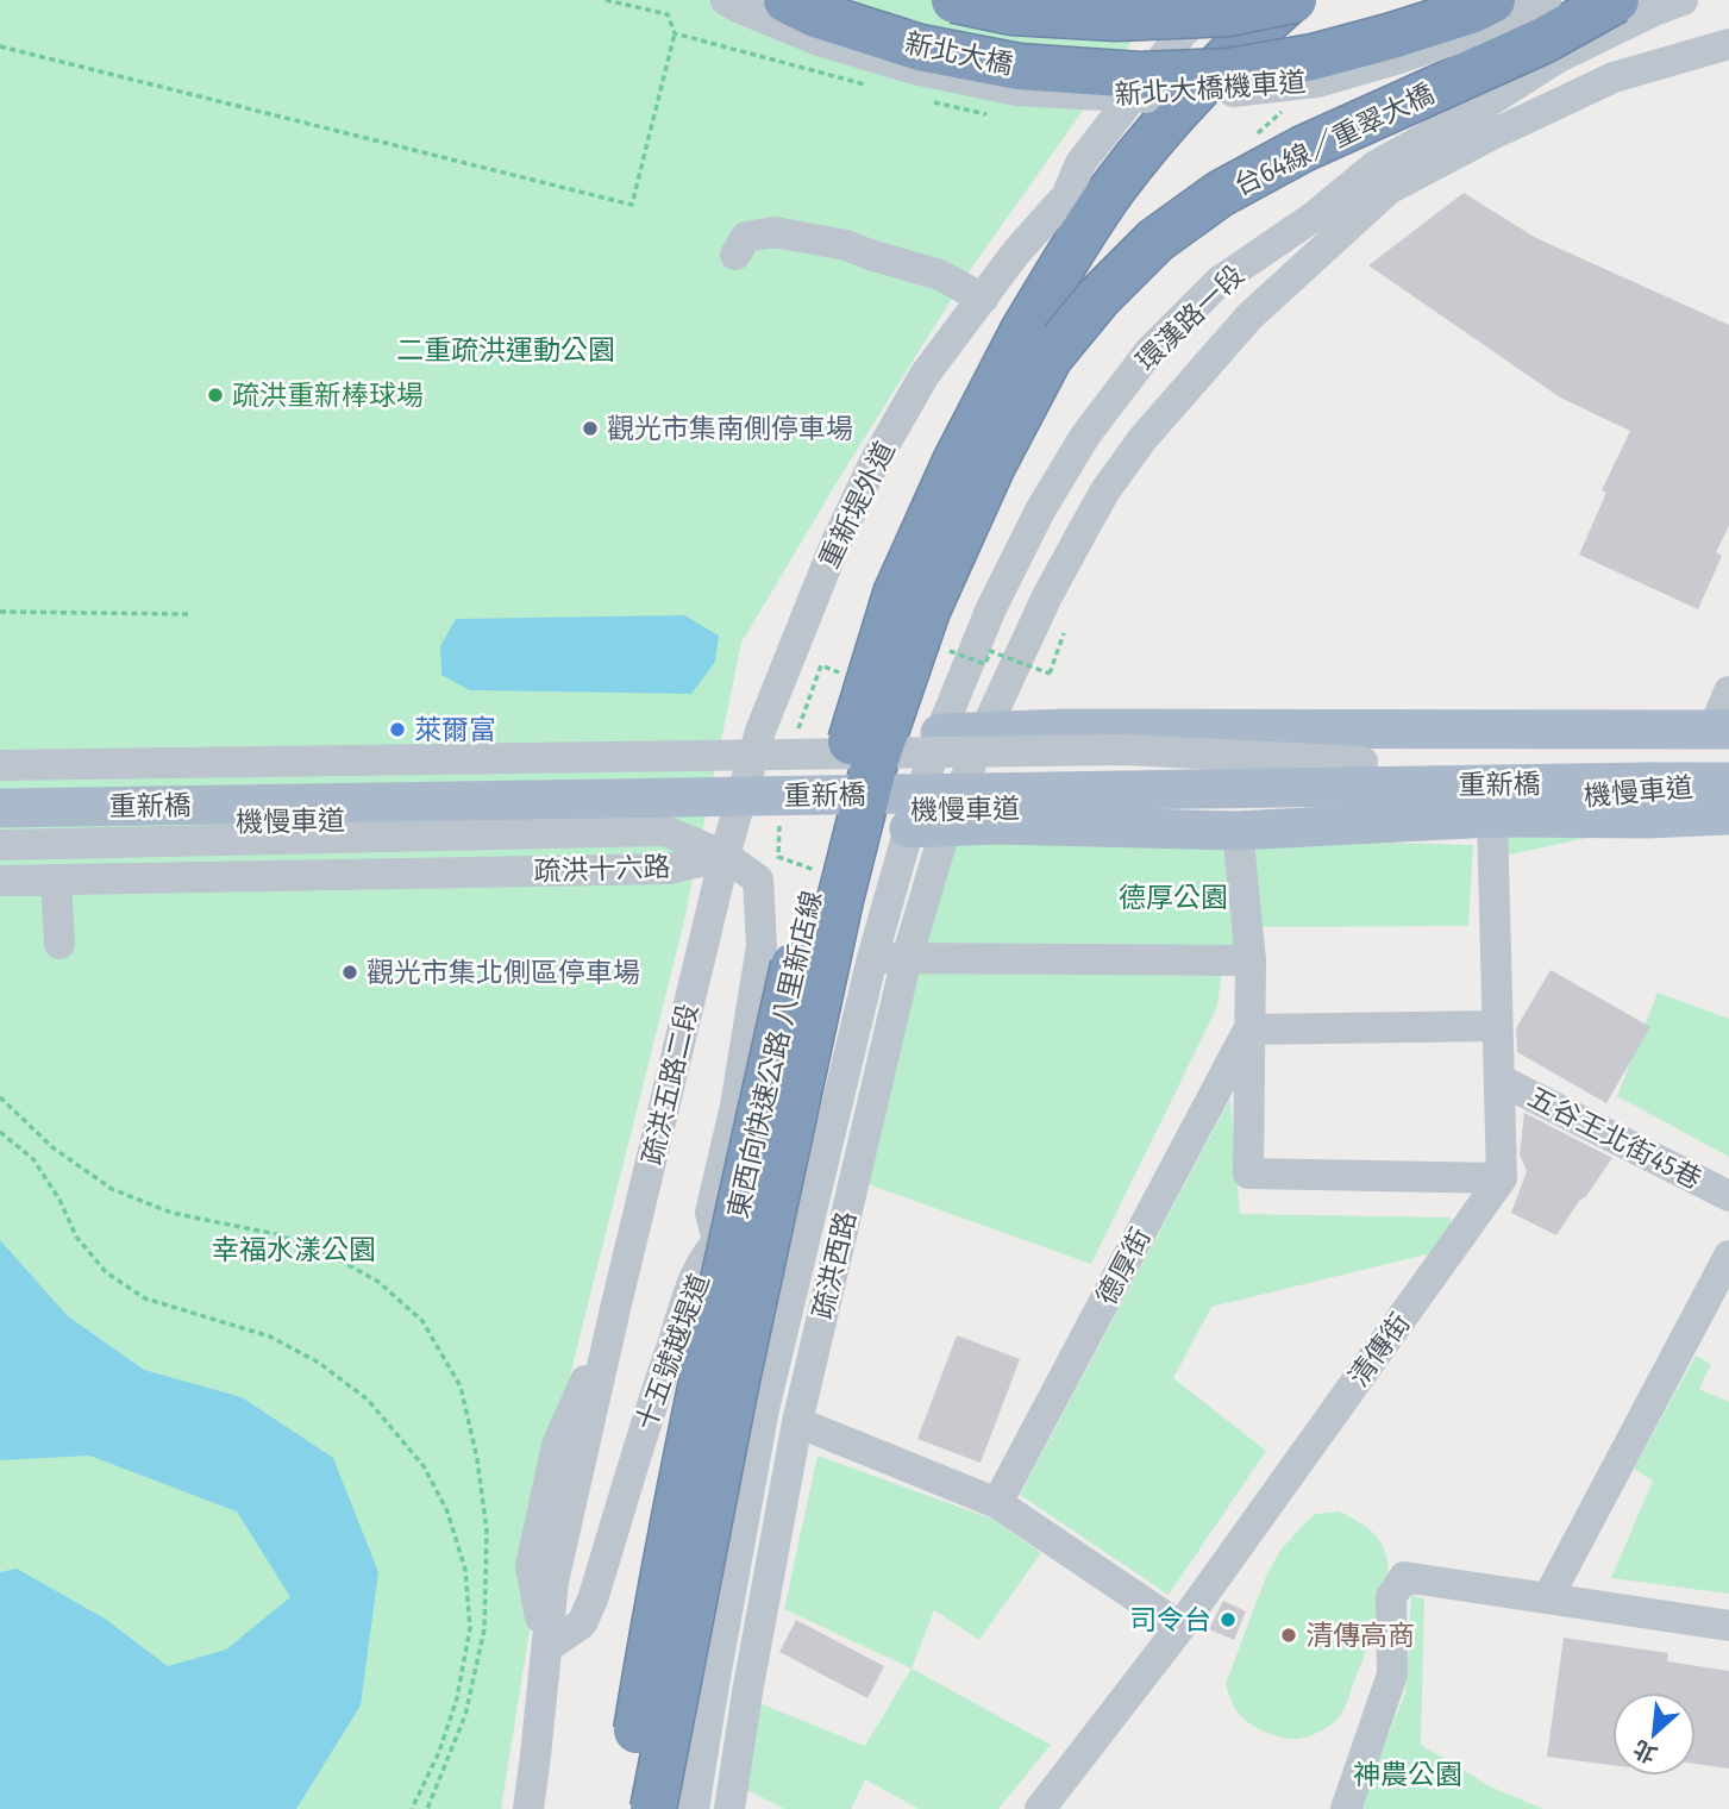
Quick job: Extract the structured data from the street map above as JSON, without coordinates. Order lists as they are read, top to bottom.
{
  "streets": {
    "highway": ["新北大橋", "台64線／重翠大橋", "東西向快速公路 八里新店線"],
    "main road": ["重新橋"],
    "street": [
      "新北大橋機車道",
      "環漢路一段",
      "重新堤外道",
      "機慢車道",
      "疏洪十六路",
      "疏洪五路二段",
      "五谷王北街45巷",
      "疏洪西路",
      "德厚街",
      "清傳街",
      "十五號越堤道"
    ]
  },
  "crossings": [
    ["台64線／重翠大橋", "東西向快速公路 八里新店線"],
    ["環漢路一段", "疏洪西路"],
    ["重新堤外道", "疏洪十六路"],
    ["重新堤外道", "疏洪五路二段"],
    ["重新堤外道", "十五號越堤道"],
    ["重新橋", "機慢車道"],
    ["疏洪十六路", "疏洪五路二段"],
    ["疏洪十六路", "十五號越堤道"],
    ["疏洪五路二段", "十五號越堤道"]
  ],
  "parks": [
    "二重疏洪運動公園",
    "德厚公園",
    "幸福水漾公園",
    "神農公園"
  ],
  "places": [
    "疏洪重新棒球場",
    "觀光市集南側停車場",
    "萊爾富",
    "觀光市集北側區停車場",
    "司令台",
    "清傳高商"
  ],
  "north": "bottom left"
}
